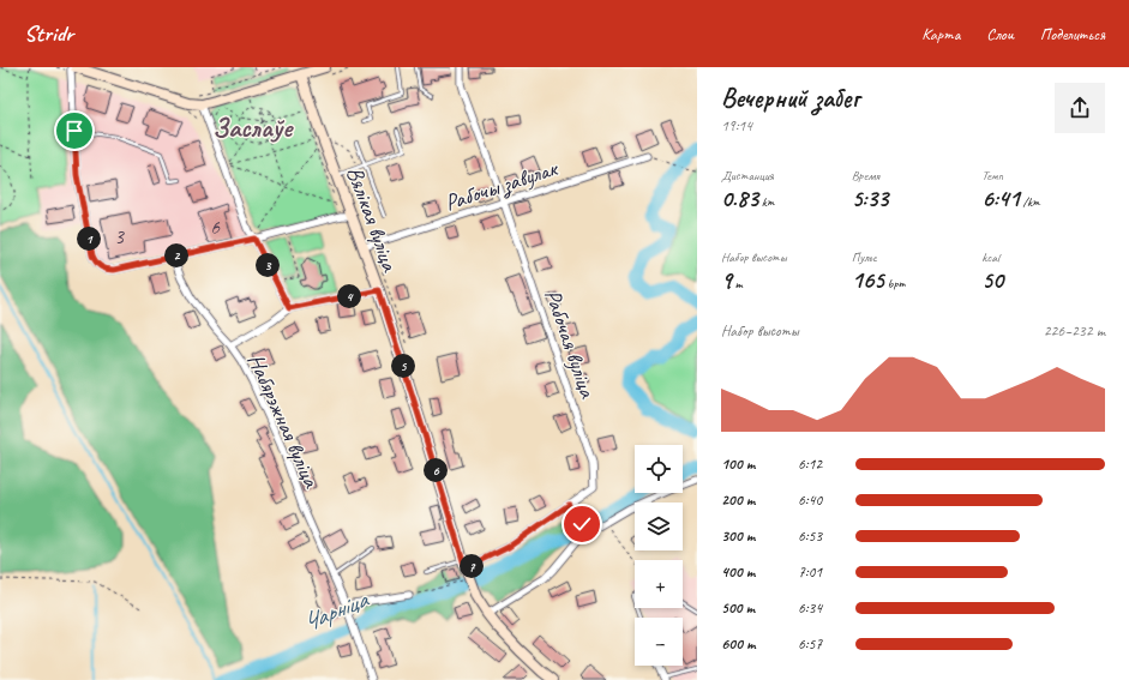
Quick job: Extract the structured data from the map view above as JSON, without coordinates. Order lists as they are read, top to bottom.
{
  "streets": {
    "main road": ["Вялікая вуліца"],
    "street": ["Рабочы завулак", "Рабочая вуліца", "Набярэжная вуліца"]
  },
  "crossings": [
    ["Рабочы завулак", "Вялікая вуліца"],
    ["Рабочы завулак", "Рабочая вуліца"],
    ["Вялікая вуліца", "Рабочая вуліца"]
  ],
  "districts": ["Заслаўе"],
  "water": ["Чарніца"],
  "house_numbers": ["6", "3"],
  "page": {
    "header": "Stridr",
    "nav": ["Карта", "Слои", "Поделиться"],
    "heading": ["Вечерний забег", "19:14"],
    "stats": [
      ["Дистанция", "0.83 km"],
      ["Время", "5:33"],
      ["Темп", "6:41 /km"],
      ["Набор высоты", "9 m"],
      ["Пульс", "165 bpm"],
      ["kcal", "50"]
    ],
    "pins": [
      "1",
      "2",
      "3",
      "4",
      "5",
      "6",
      "7"
    ],
    "chart": ["Набор высоты", "226–232 m"],
    "map_buttons": ["+", "−"],
    "list": [
      {
        "name": "100 m",
        "note": "6:12"
      },
      {
        "name": "200 m",
        "note": "6:40"
      },
      {
        "name": "300 m",
        "note": "6:53"
      },
      {
        "name": "400 m",
        "note": "7:01"
      },
      {
        "name": "500 m",
        "note": "6:34"
      },
      {
        "name": "600 m",
        "note": "6:57"
      }
    ]
  }
}
